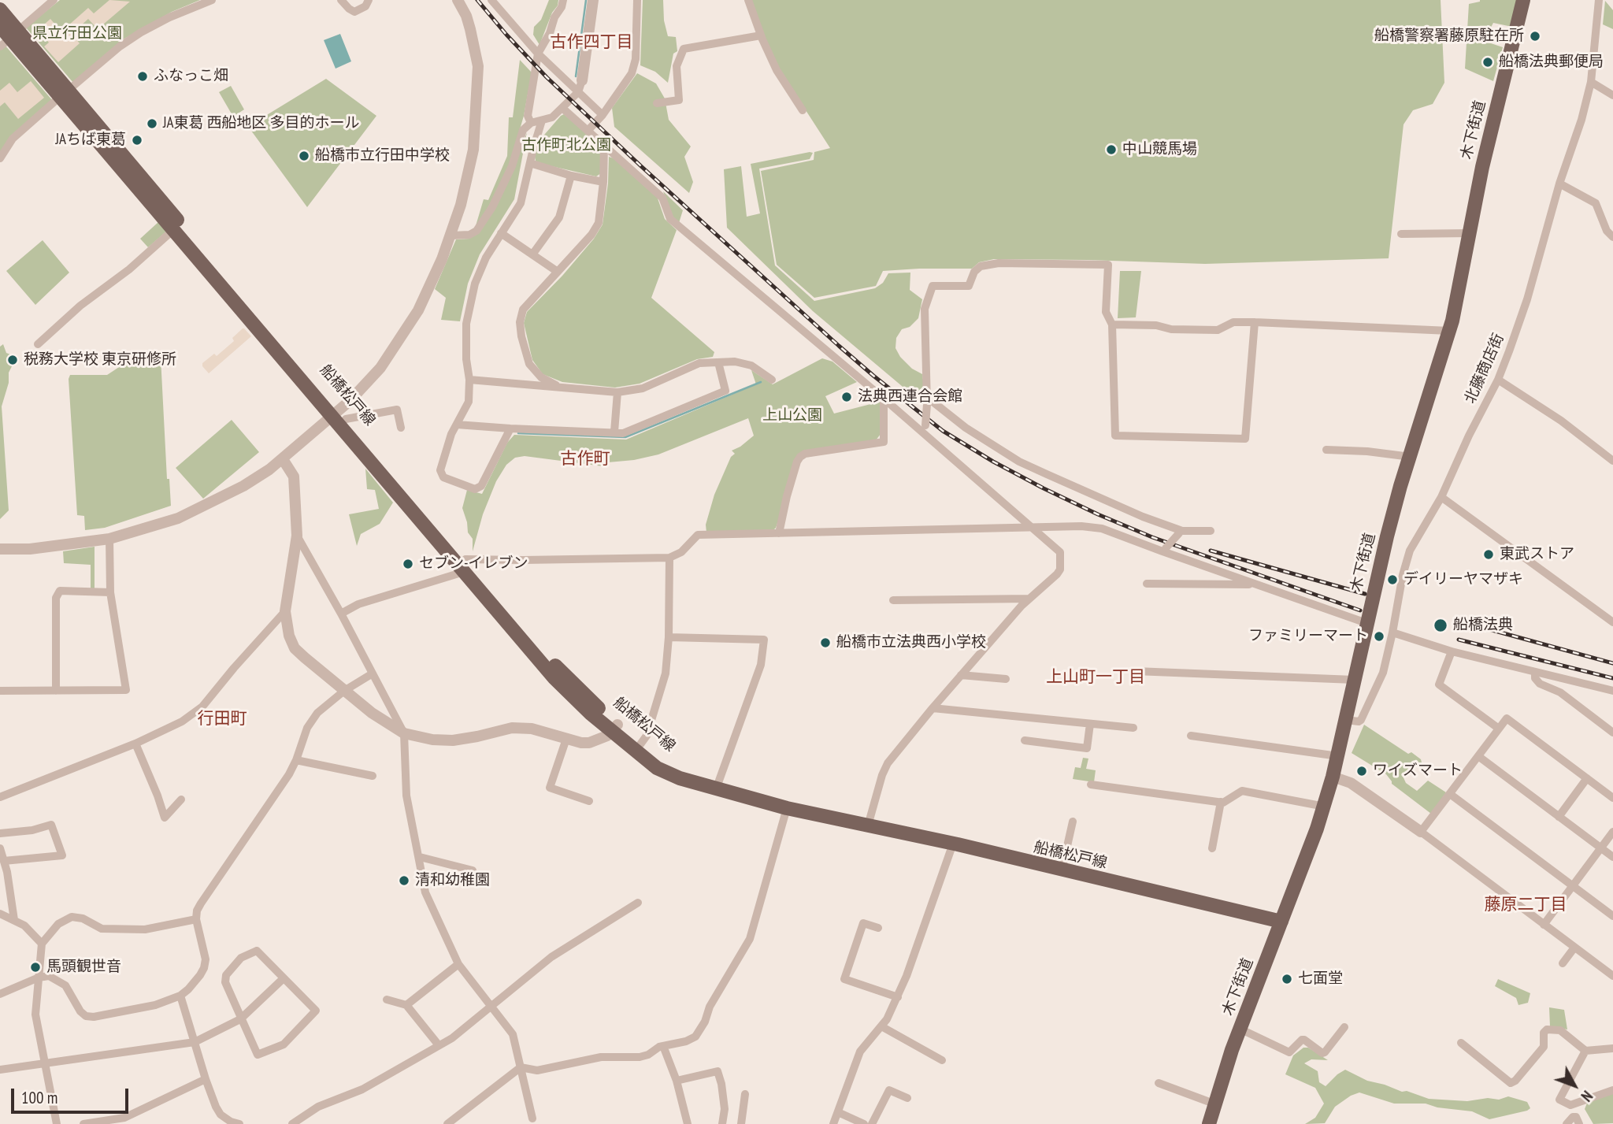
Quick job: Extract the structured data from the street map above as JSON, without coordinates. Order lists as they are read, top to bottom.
{
  "streets": {
    "main road": ["木下街道", "船橋松戸線"],
    "street": ["北藤商店街"]
  },
  "crossings": [
    ["木下街道", "北藤商店街"],
    ["木下街道", "船橋松戸線"]
  ],
  "districts": [
    "古作四丁目",
    "古作町",
    "上山町一丁目",
    "行田町",
    "藤原二丁目"
  ],
  "parks": ["県立行田公園", "古作町北公園", "上山公園"],
  "places": [
    "船橋警察署藤原駐在所",
    "船橋法典郵便局",
    "ふなっこ畑",
    "JA東葛 西船地区 多目的ホール",
    "JAちば東葛",
    "中山競馬場",
    "船橋市立行田中学校",
    "税務大学校 東京研修所",
    "法典西連合会館",
    "東武ストア",
    "セブン-イレブン",
    "デイリーヤマザキ",
    "船橋法典",
    "ファミリーマート",
    "船橋市立法典西小学校",
    "ワイズマート",
    "清和幼稚園",
    "馬頭観世音",
    "七面堂"
  ],
  "scale_bar": "100 m",
  "north": "bottom right"
}
